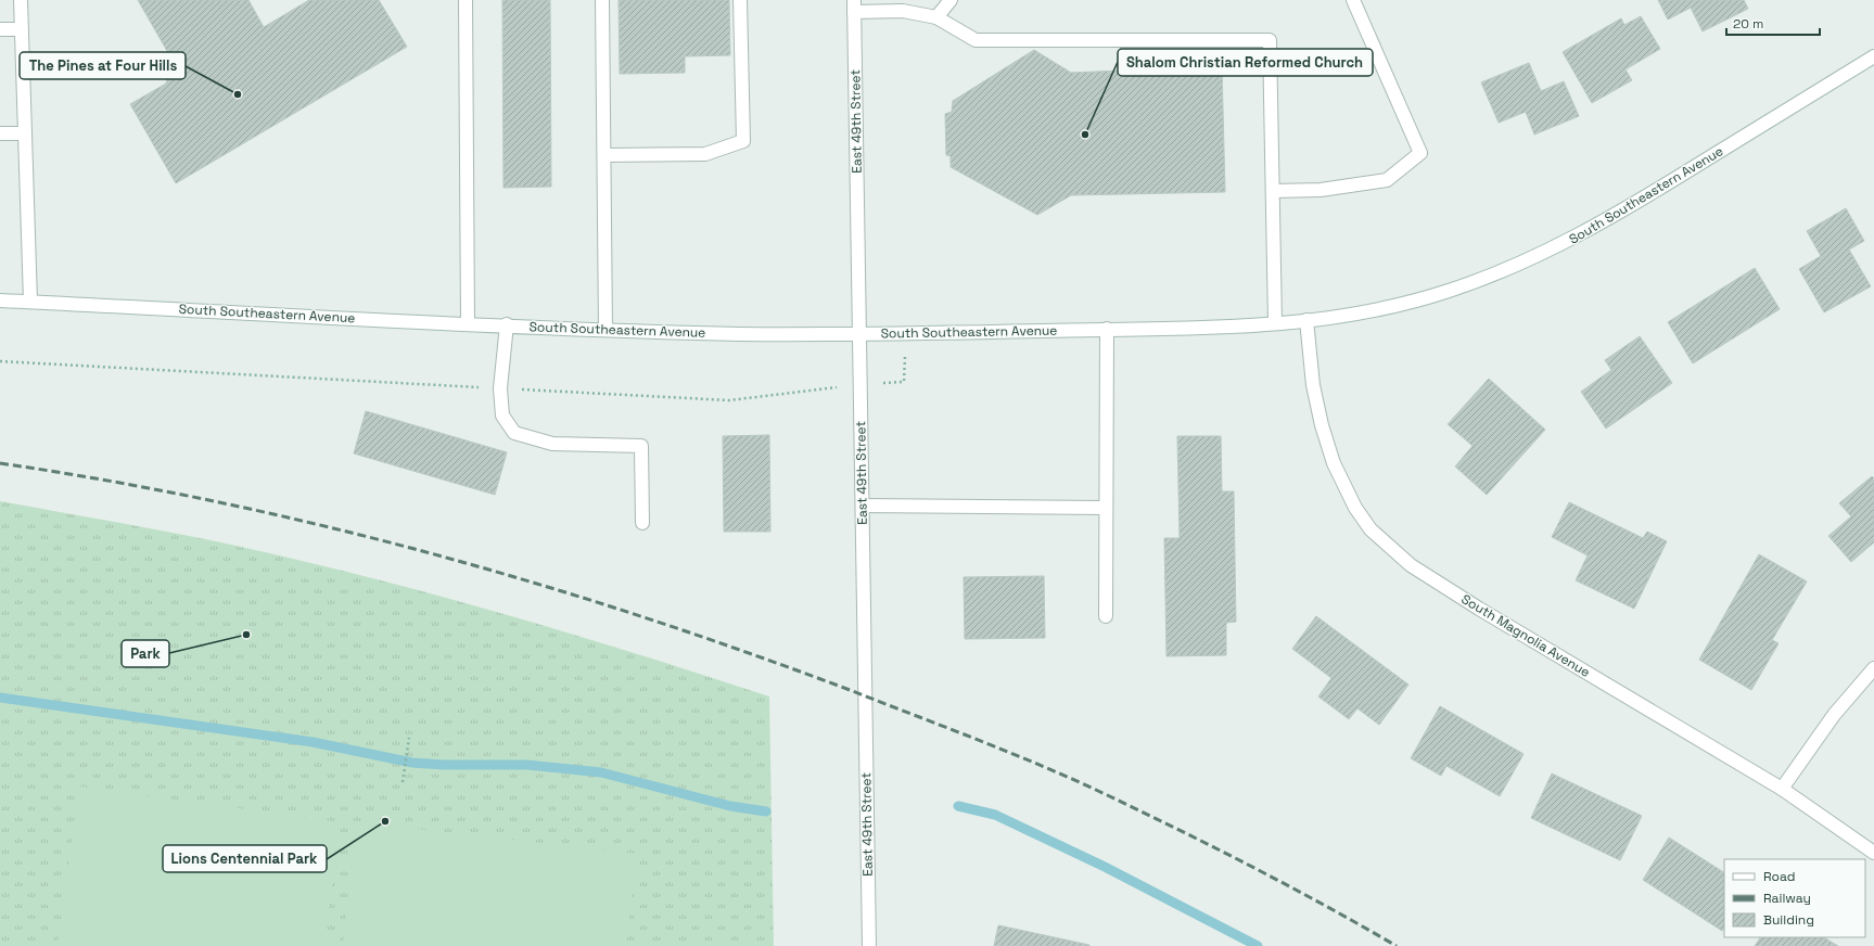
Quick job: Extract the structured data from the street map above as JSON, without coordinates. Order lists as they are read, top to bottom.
{
  "streets": {
    "main road": ["East 49th Street", "South Southeastern Avenue", "South Magnolia Avenue"]
  },
  "crossings": [
    ["East 49th Street", "South Southeastern Avenue"],
    ["South Southeastern Avenue", "South Magnolia Avenue"]
  ],
  "places": [
    "The Pines at Four Hills",
    "Shalom Christian Reformed Church",
    "Park",
    "Lions Centennial Park"
  ],
  "legend": ["Road", "Railway", "Building"],
  "scale_bar": "20 m"
}
